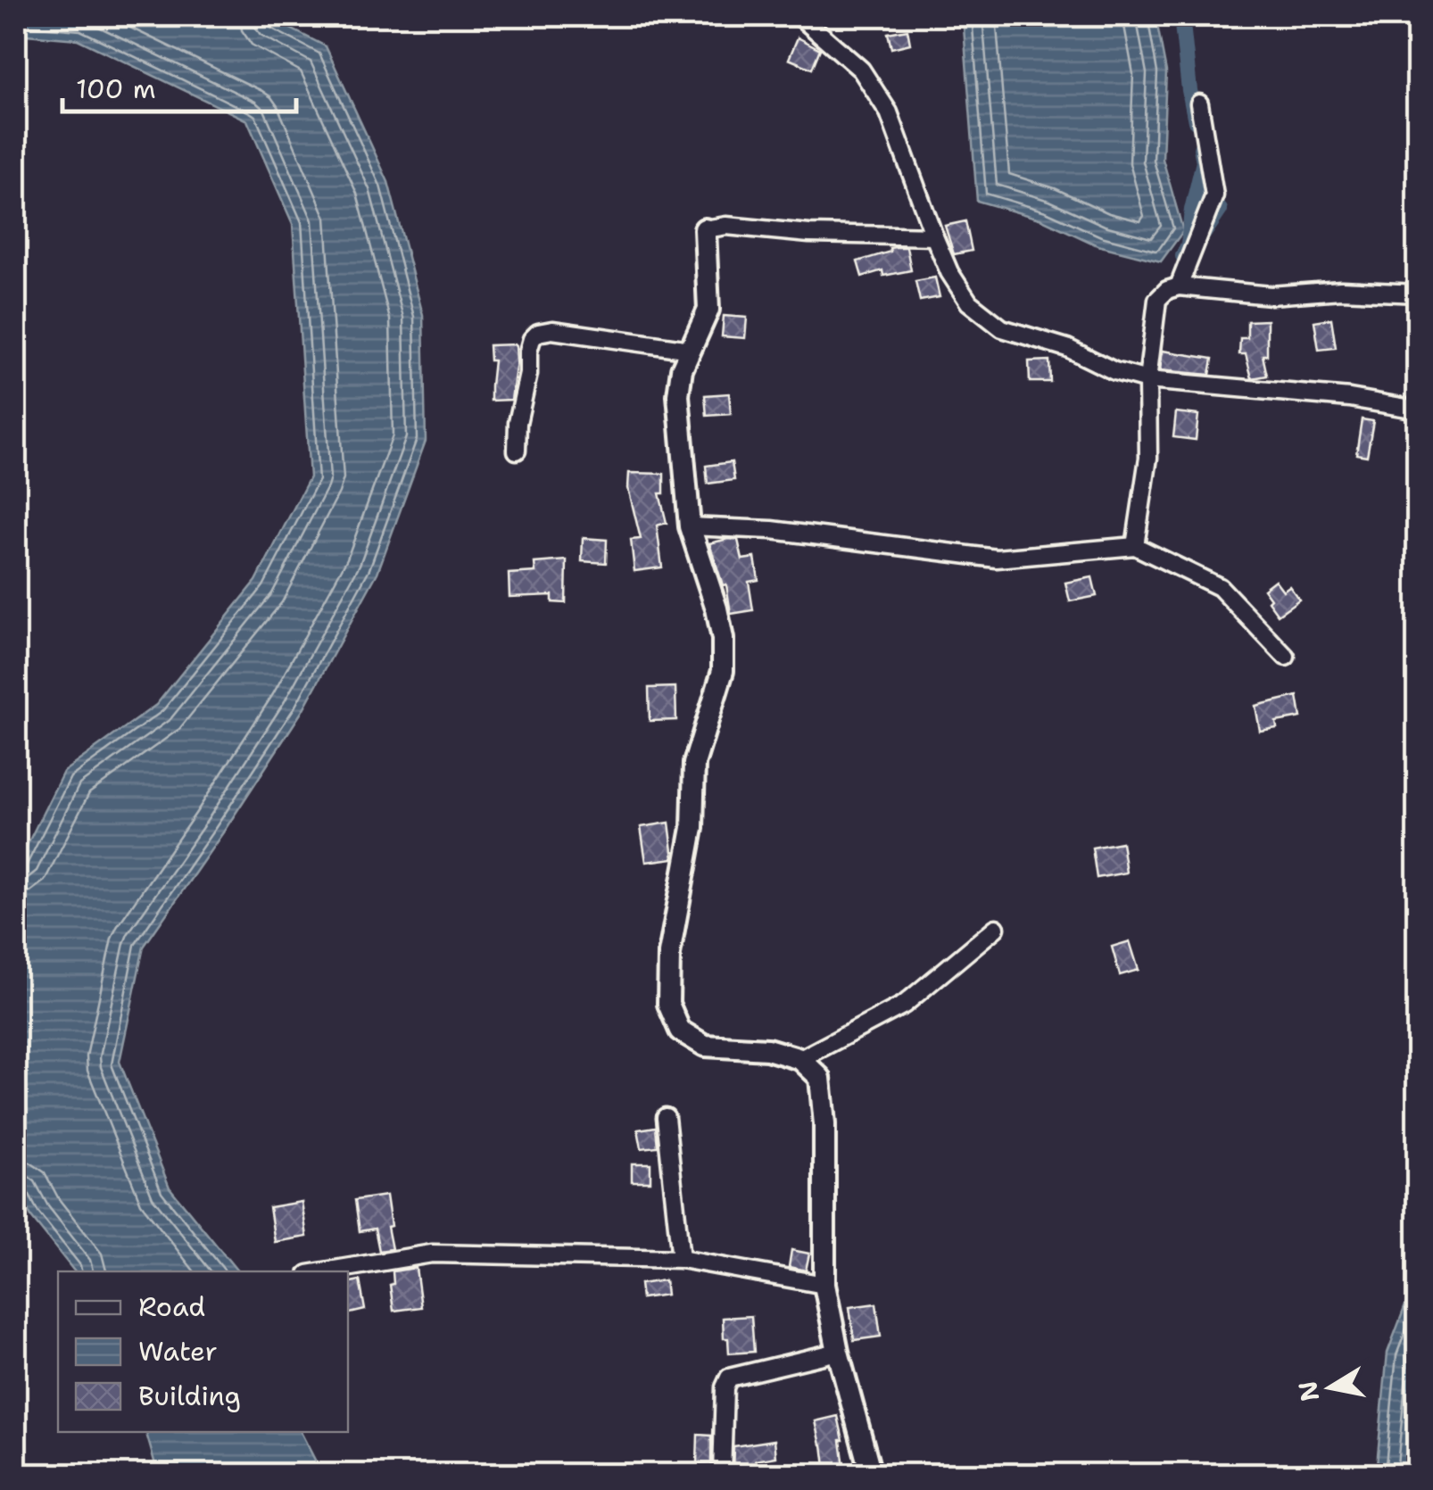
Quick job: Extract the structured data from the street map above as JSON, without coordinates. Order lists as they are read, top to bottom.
{
  "legend": ["Road", "Water", "Building"],
  "scale_bar": "100 m",
  "north": "left"
}
